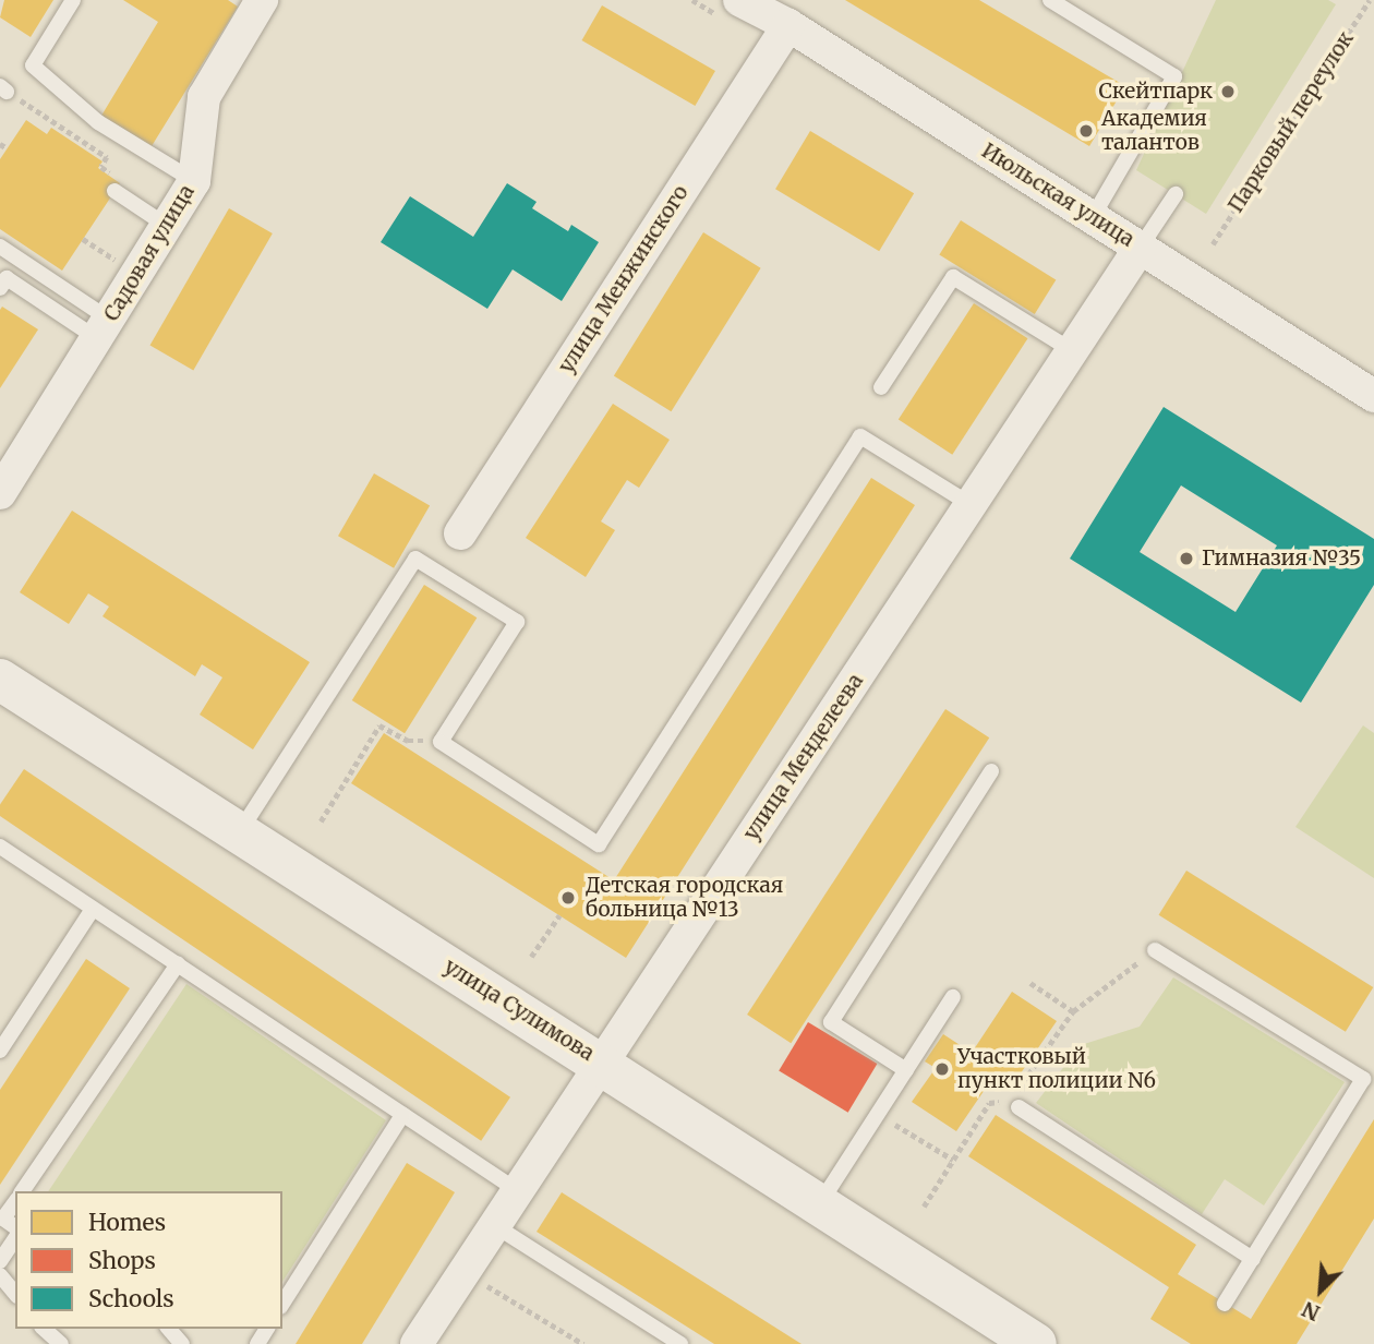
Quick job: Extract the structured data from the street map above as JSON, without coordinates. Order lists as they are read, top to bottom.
{
  "streets": {
    "main road": ["улица Сулимова"],
    "street": [
      "Июльская улица",
      "Садовая улица",
      "улица Менжинского",
      "улица Менделеева"
    ],
    "path": ["Парковый переулок"]
  },
  "crossings": [
    ["Июльская улица", "улица Менжинского"],
    ["Июльская улица", "улица Менделеева"],
    ["улица Менделеева", "улица Сулимова"]
  ],
  "places": [
    "Скейтпарк",
    "Академия талантов",
    "Гимназия №35",
    "Детская городская больница №13",
    "Участковый пункт полиции N6"
  ],
  "legend": ["Homes", "Shops", "Schools"],
  "north": "bottom left"
}
